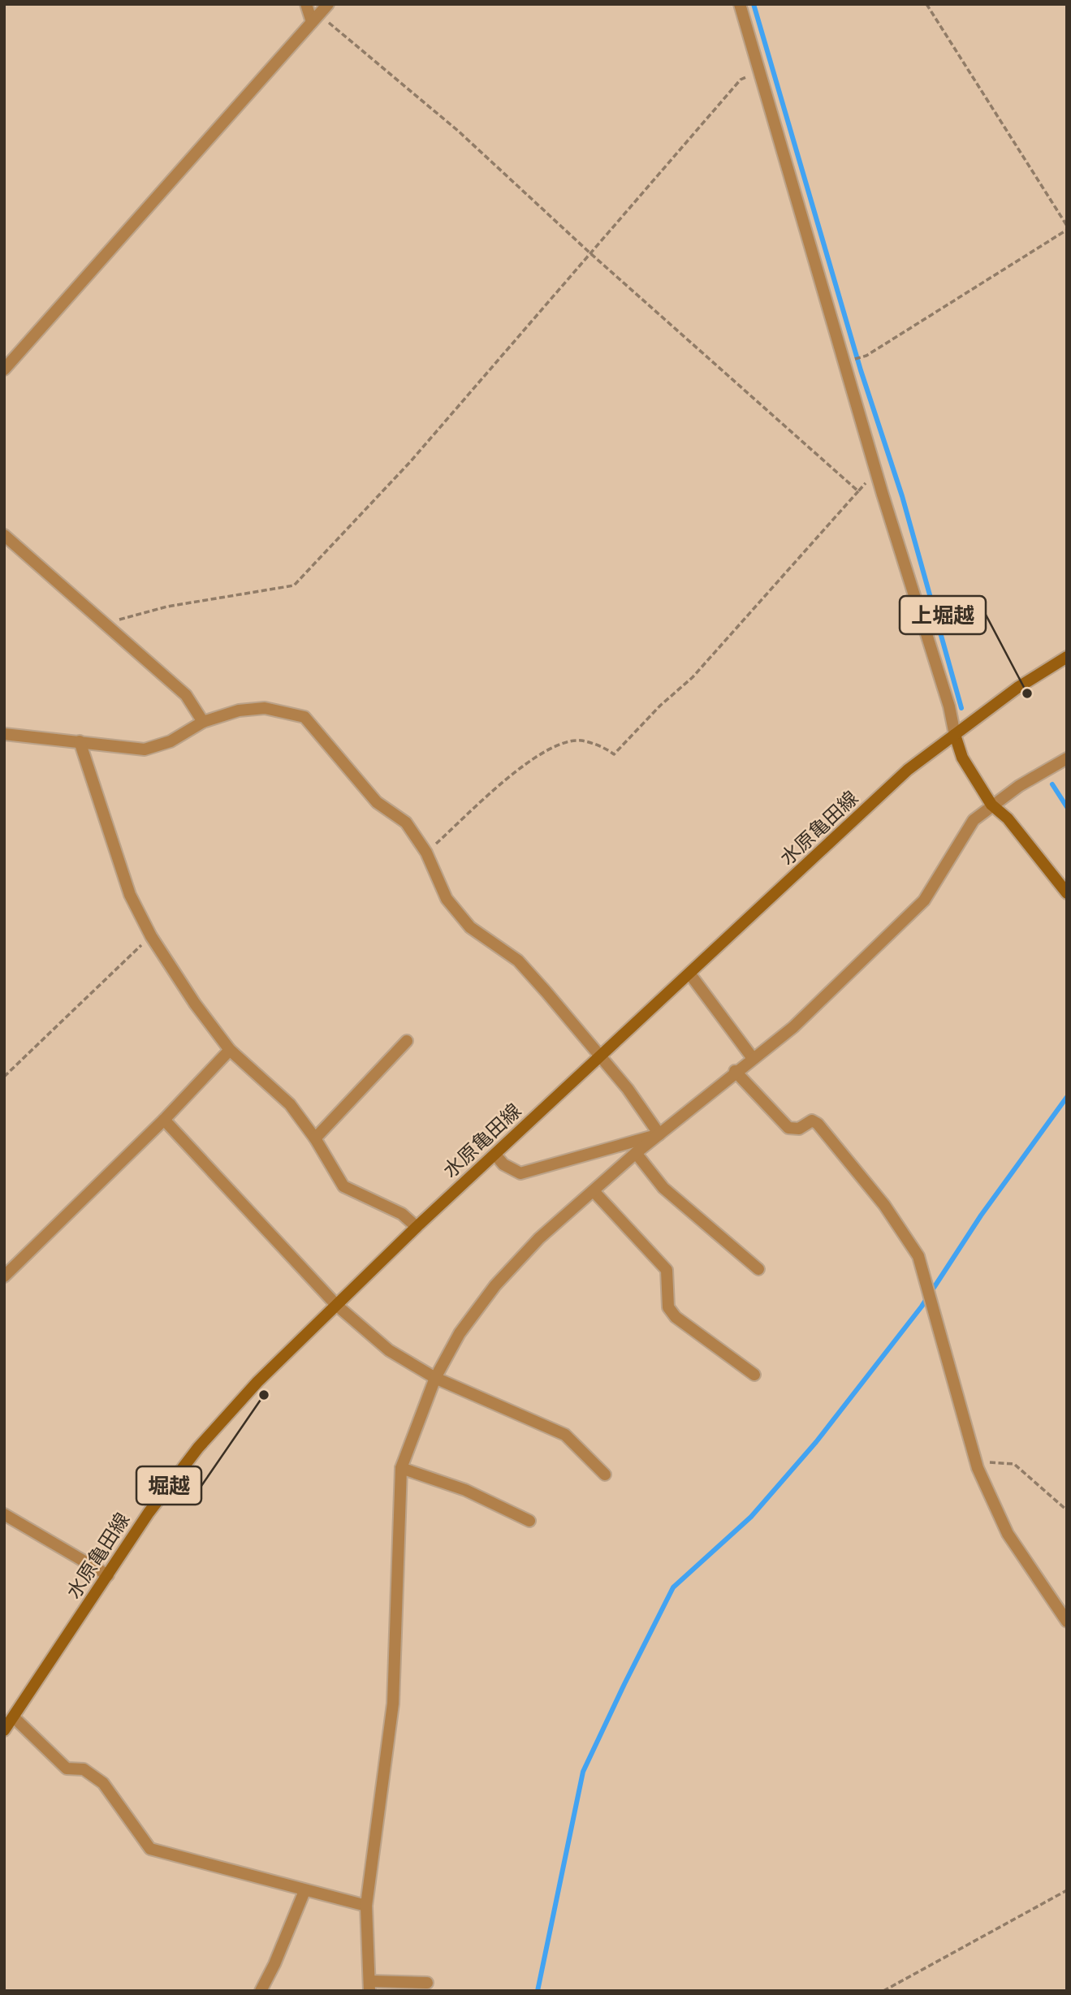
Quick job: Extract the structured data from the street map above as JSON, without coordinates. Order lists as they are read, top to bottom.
{
  "streets": {
    "main road": ["水原亀田線"]
  },
  "places": ["上堀越", "堀越"]
}
